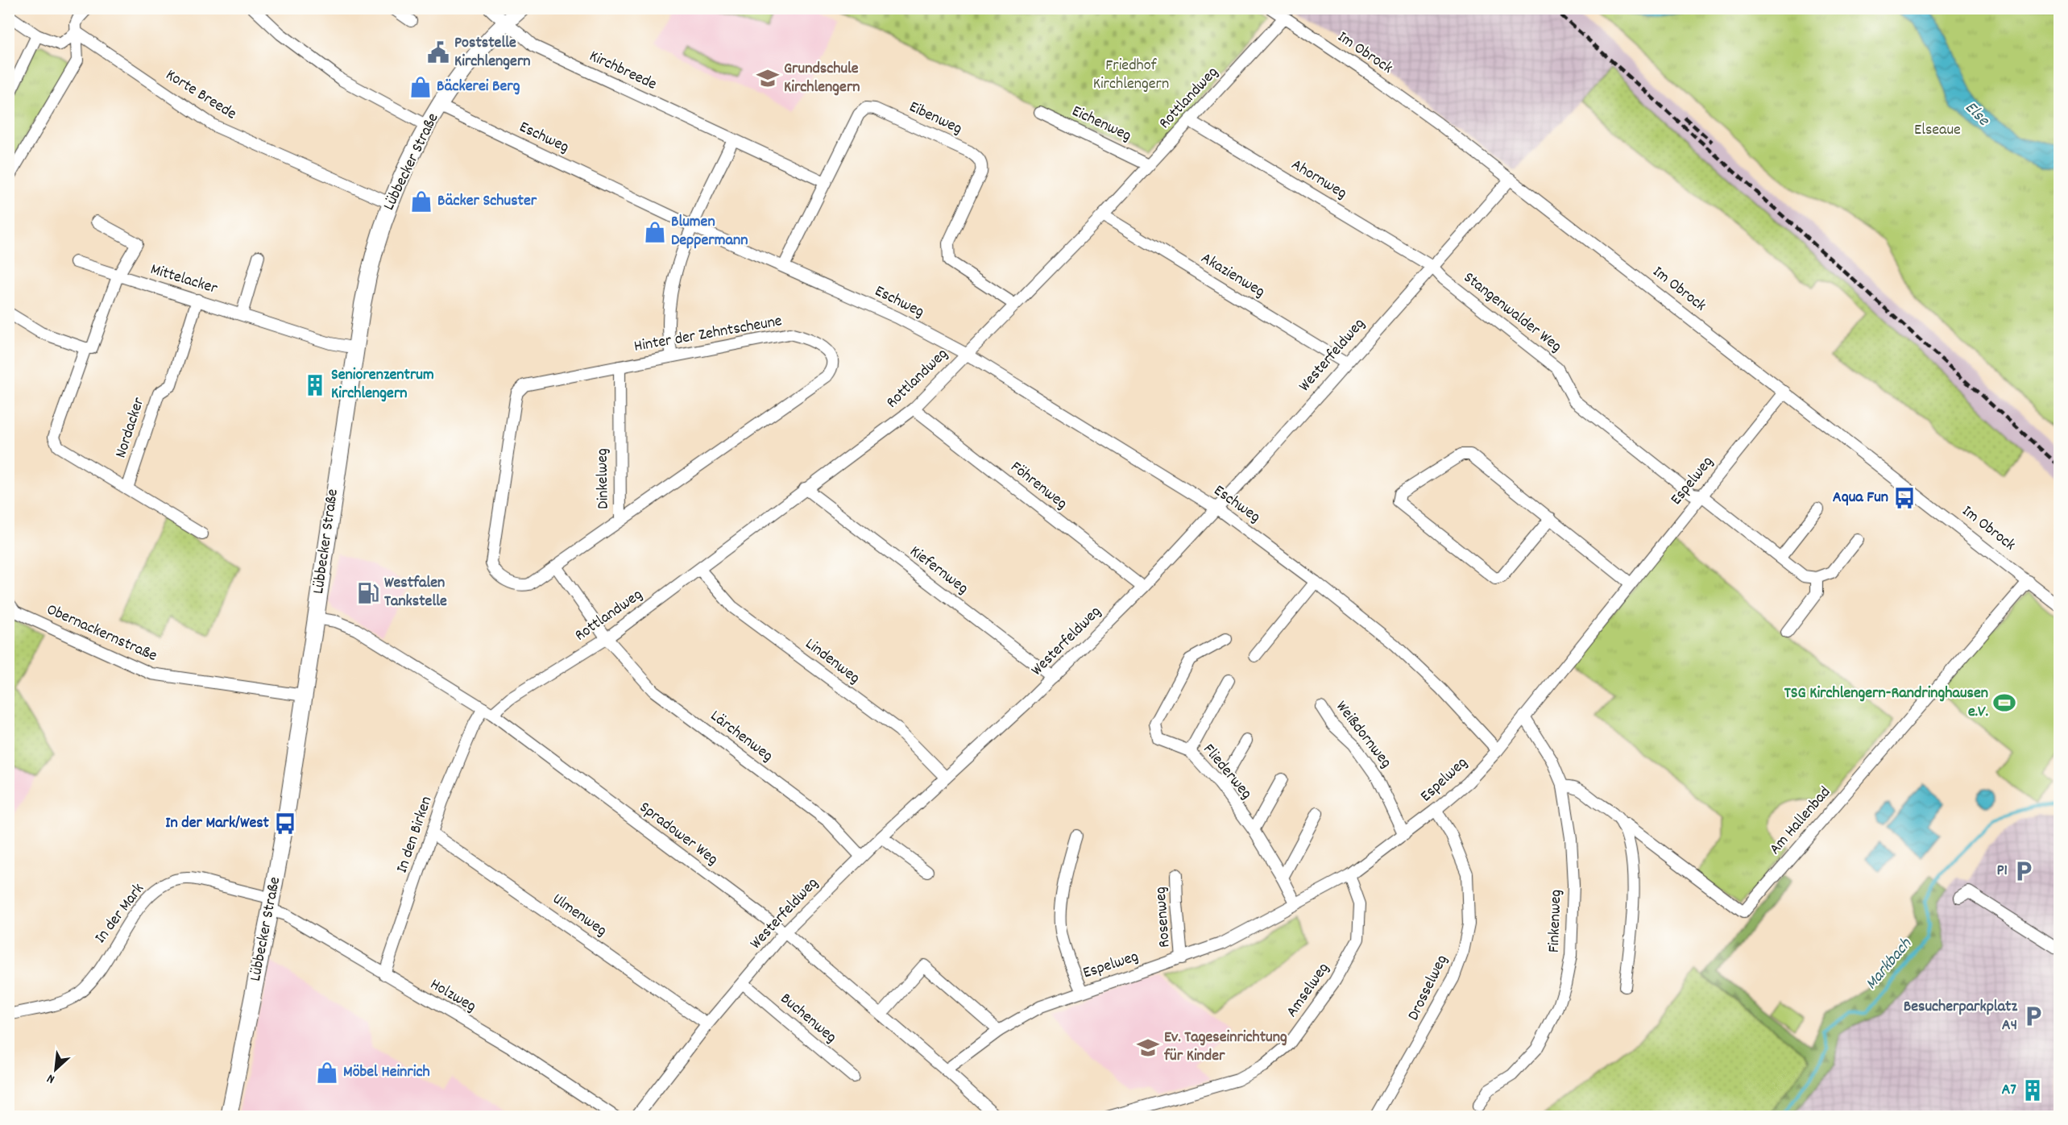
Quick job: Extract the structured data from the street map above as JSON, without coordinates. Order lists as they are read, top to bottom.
{
  "streets": {
    "street": [
      "Im Obrock",
      "Kirchbreede",
      "Korte Breede",
      "Rottlandweg",
      "Eibenweg",
      "Eichenweg",
      "Eschweg",
      "Lübbecker Straße",
      "Ahornweg",
      "Akazienweg",
      "Mittelacker",
      "Stangenwalder Weg",
      "Hinter der Zehntscheune",
      "Westerfeldweg",
      "Nordacker",
      "Dinkelweg",
      "Espelweg",
      "Föhrenweg",
      "Kiefernweg",
      "Obernackernstraße",
      "Lindenweg",
      "Weißdornweg",
      "Lärchenweg",
      "Fliederweg",
      "Am Hallenbad",
      "Spradower Weg",
      "In den Birken",
      "In der Mark",
      "Ulmenweg",
      "Rosenweg",
      "Finkenweg",
      "Drosselweg",
      "Amselweg",
      "Holzweg",
      "Buchenweg"
    ]
  },
  "crossings": [
    ["Im Obrock", "Rottlandweg"],
    ["Im Obrock", "Westerfeldweg"],
    ["Im Obrock", "Espelweg"],
    ["Im Obrock", "Am Hallenbad"],
    ["Kirchbreede", "Eibenweg"],
    ["Kirchbreede", "Lübbecker Straße"],
    ["Korte Breede", "Lübbecker Straße"],
    ["Rottlandweg", "Eibenweg"],
    ["Rottlandweg", "Eichenweg"],
    ["Rottlandweg", "Eschweg"],
    ["Rottlandweg", "Ahornweg"],
    ["Rottlandweg", "Akazienweg"],
    ["Rottlandweg", "Föhrenweg"],
    ["Rottlandweg", "Kiefernweg"],
    ["Rottlandweg", "Lindenweg"],
    ["Rottlandweg", "Lärchenweg"],
    ["Rottlandweg", "Spradower Weg"],
    ["Rottlandweg", "In den Birken"],
    ["Eibenweg", "Eschweg"],
    ["Eschweg", "Lübbecker Straße"],
    ["Eschweg", "Westerfeldweg"],
    ["Eschweg", "Espelweg"],
    ["Lübbecker Straße", "Mittelacker"],
    ["Lübbecker Straße", "Obernackernstraße"],
    ["Lübbecker Straße", "Spradower Weg"],
    ["Lübbecker Straße", "In der Mark"],
    ["Lübbecker Straße", "Holzweg"],
    ["Ahornweg", "Stangenwalder Weg"],
    ["Ahornweg", "Westerfeldweg"],
    ["Akazienweg", "Westerfeldweg"],
    ["Mittelacker", "Nordacker"],
    ["Stangenwalder Weg", "Westerfeldweg"],
    ["Stangenwalder Weg", "Espelweg"],
    ["Hinter der Zehntscheune", "Dinkelweg"],
    ["Hinter der Zehntscheune", "Lärchenweg"],
    ["Westerfeldweg", "Föhrenweg"],
    ["Westerfeldweg", "Kiefernweg"],
    ["Westerfeldweg", "Lindenweg"],
    ["Westerfeldweg", "Lärchenweg"],
    ["Westerfeldweg", "Spradower Weg"],
    ["Westerfeldweg", "Ulmenweg"],
    ["Westerfeldweg", "Buchenweg"],
    ["Espelweg", "Weißdornweg"],
    ["Espelweg", "Fliederweg"],
    ["Espelweg", "Spradower Weg"],
    ["Espelweg", "Rosenweg"],
    ["Espelweg", "Finkenweg"],
    ["Espelweg", "Drosselweg"],
    ["Espelweg", "Amselweg"],
    ["Am Hallenbad", "Finkenweg"],
    ["Spradower Weg", "In den Birken"],
    ["In den Birken", "Ulmenweg"],
    ["In den Birken", "Holzweg"],
    ["In der Mark", "Holzweg"]
  ],
  "water": ["Else", "Markbach"],
  "parks": ["Friedhof Kirchlengern", "Elseaue"],
  "places": {
    "public building": ["Poststelle Kirchlengern"],
    "school or university": ["Grundschule Kirchlengern", "Ev. Tageseinrichtung für Kinder"],
    "shop": [
      "Bäckerei Berg",
      "Bäcker Schuster",
      "Blumen Deppermann",
      "Möbel Heinrich"
    ],
    "building": ["Seniorenzentrum Kirchlengern", "A7"],
    "bus stop": ["Aqua Fun", "In der Mark/West"],
    "fuel station": ["Westfalen Tankstelle"],
    "sports": ["TSG Kirchlengern-Randringhausen e.V."],
    "parking": ["P1", "Besucherparkplatz A4"]
  },
  "north": "bottom left"
}
